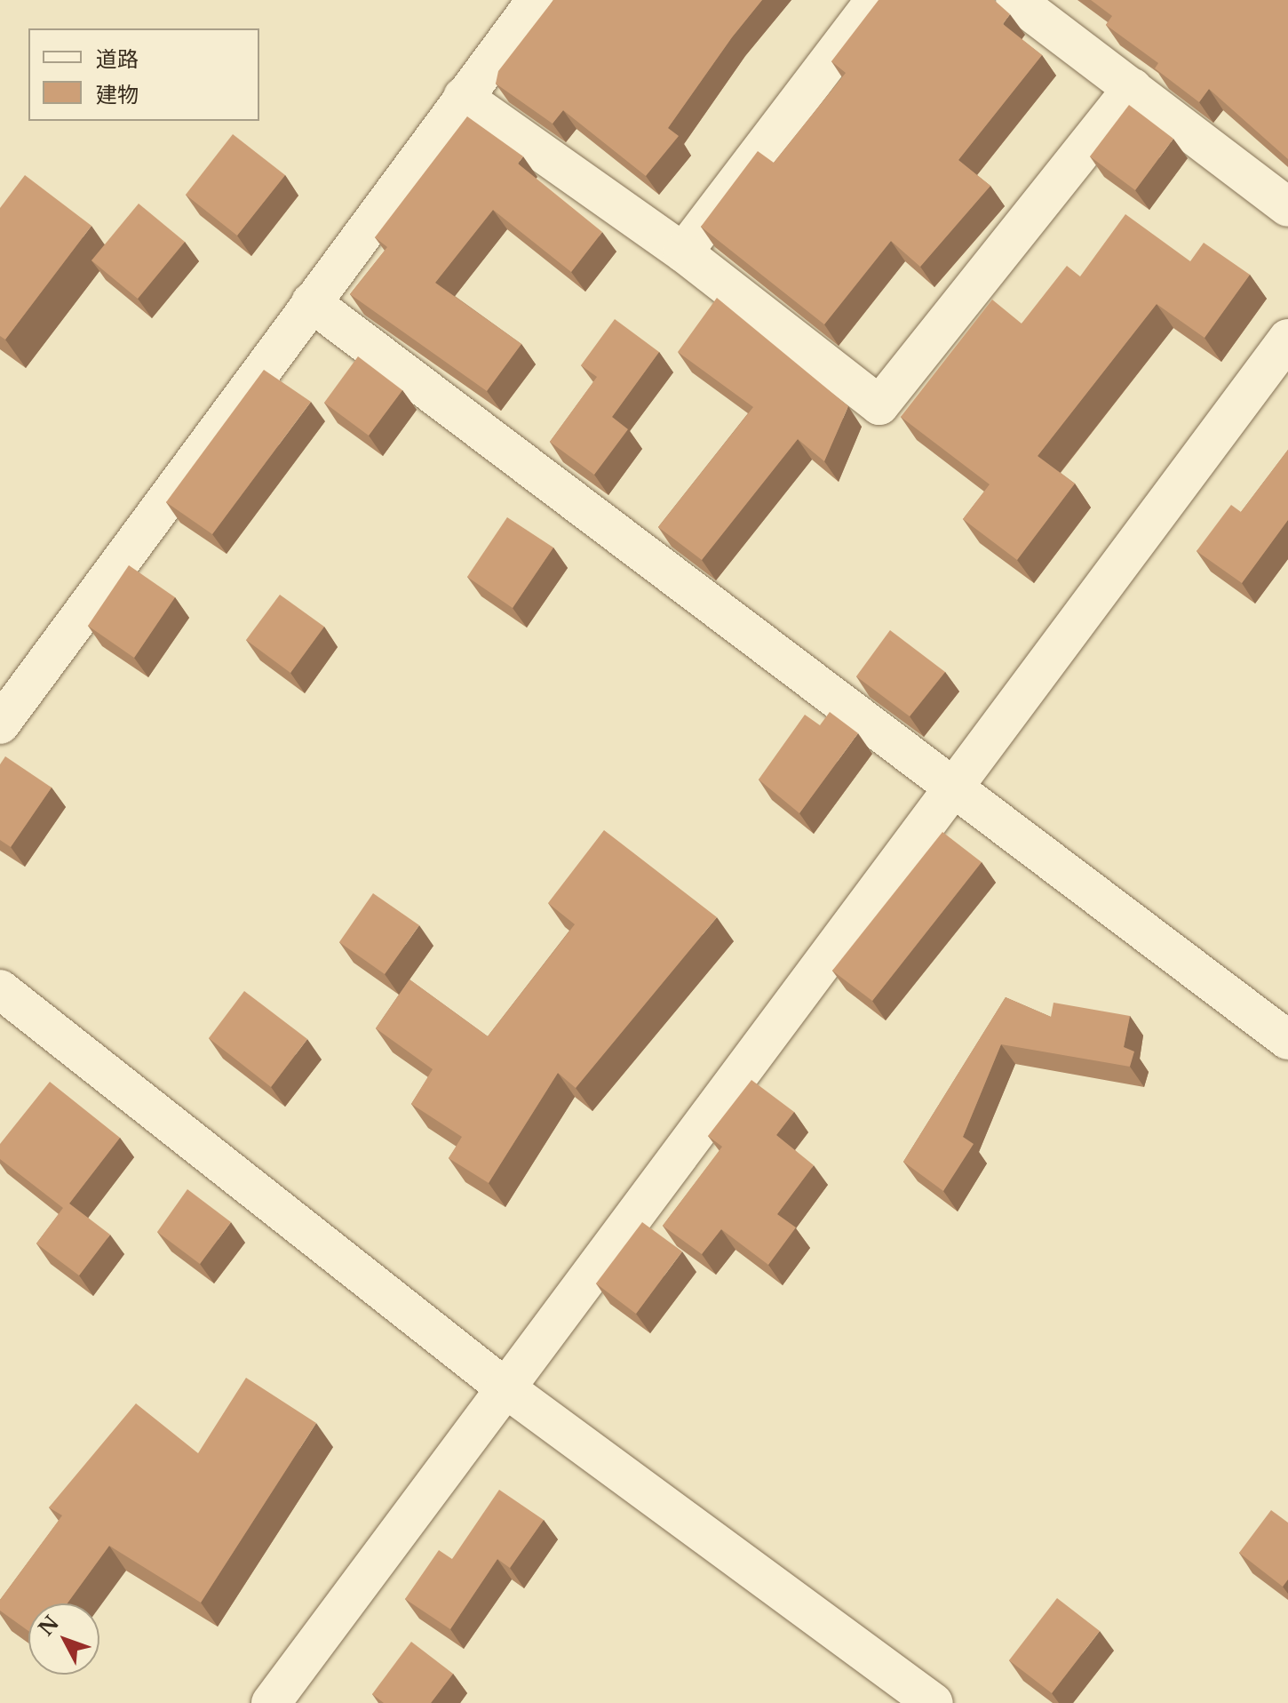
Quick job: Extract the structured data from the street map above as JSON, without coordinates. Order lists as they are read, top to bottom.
{
  "legend": ["道路", "建物"],
  "north": "top left"
}
